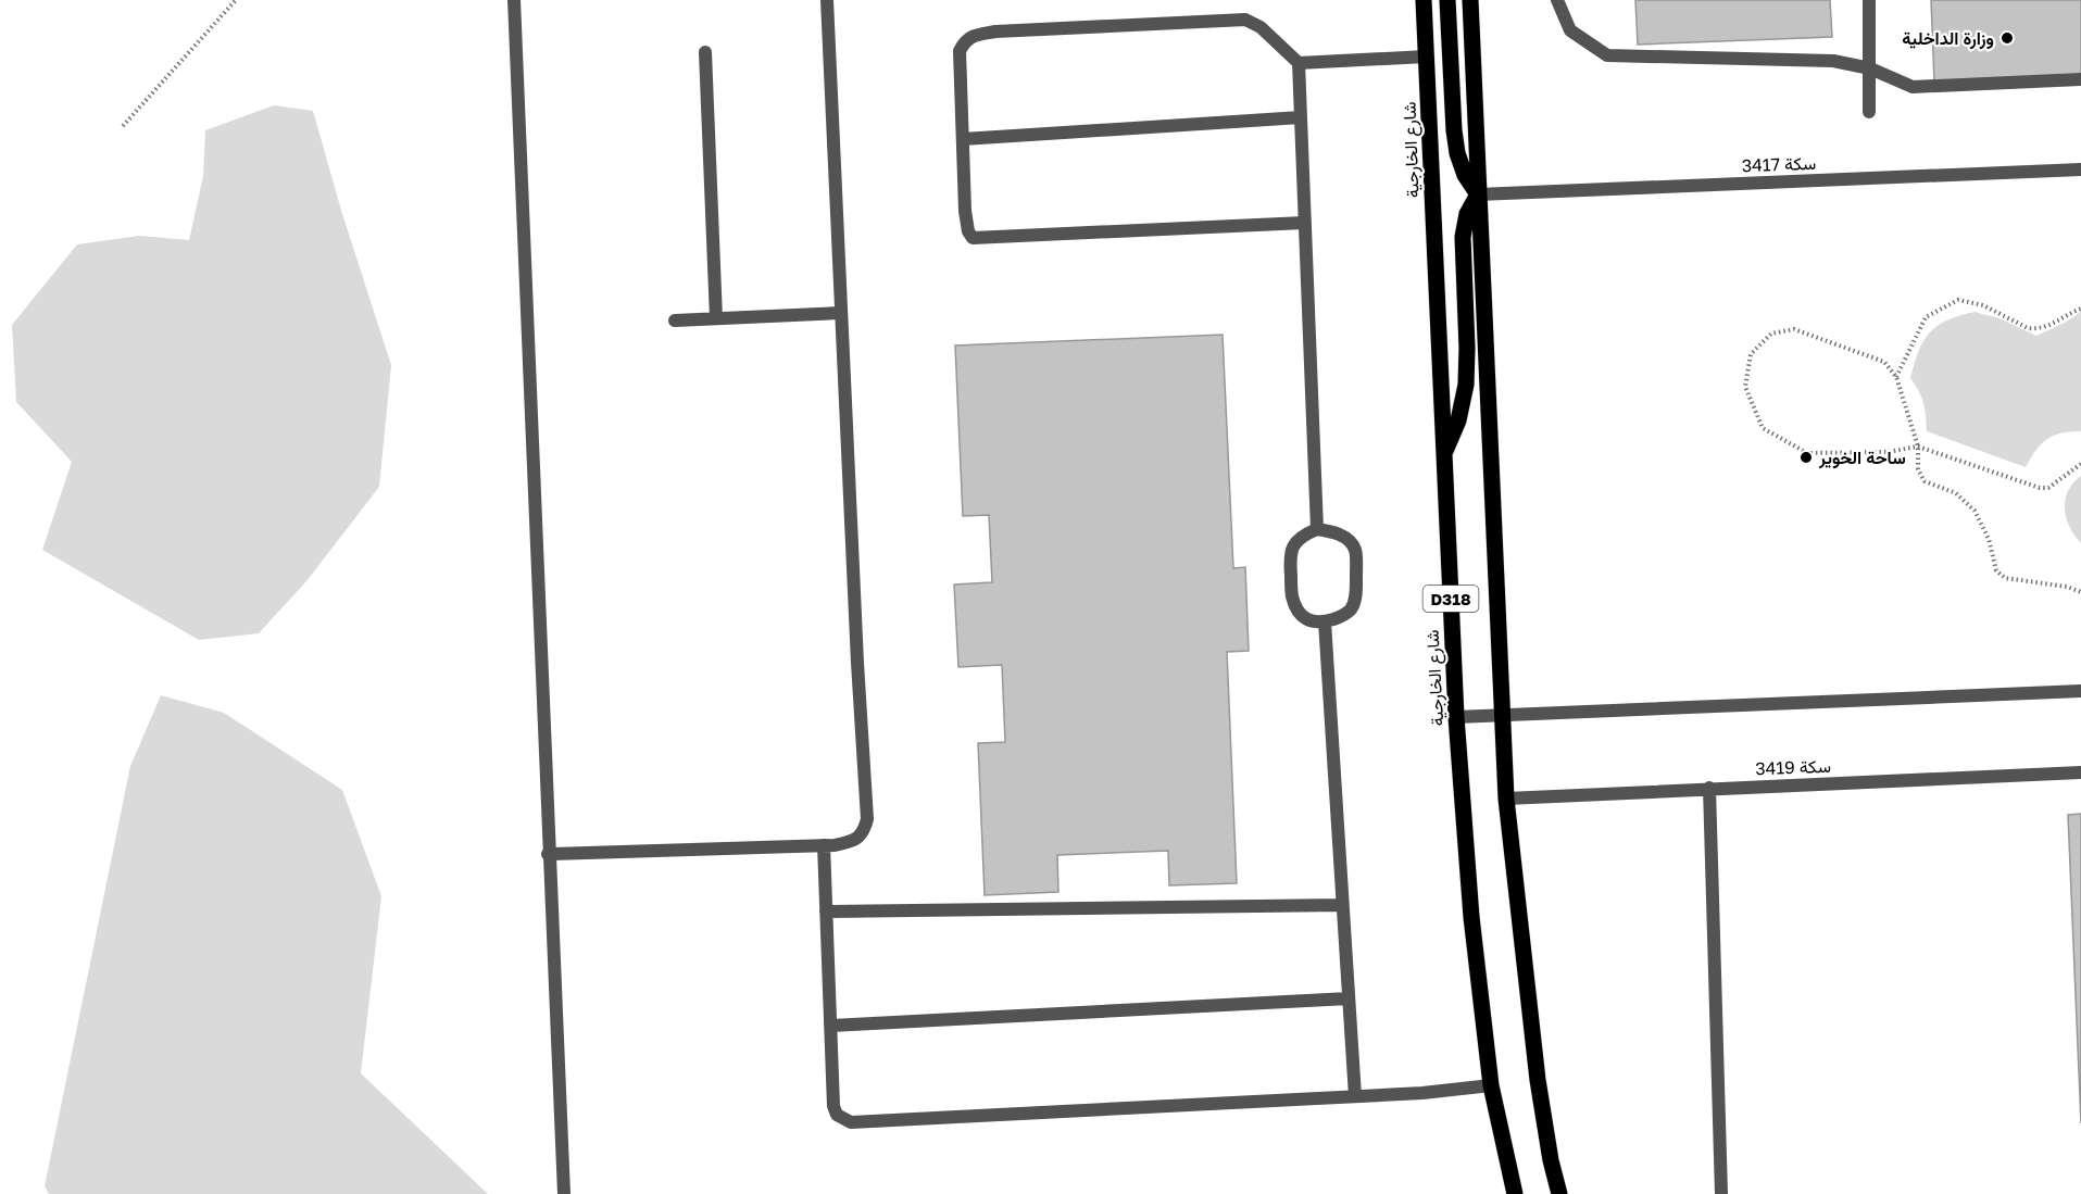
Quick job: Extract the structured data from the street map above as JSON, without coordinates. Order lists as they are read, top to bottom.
{
  "streets": {
    "main road": ["شارع الخارجية", "D318"],
    "street": ["سكة 3417", "سكة 3419"]
  },
  "crossings": [
    ["سكة 3417", "D318"],
    ["D318", "سكة 3419"]
  ],
  "places": ["وزارة الداخلية", "ساحة الخوير"]
}
